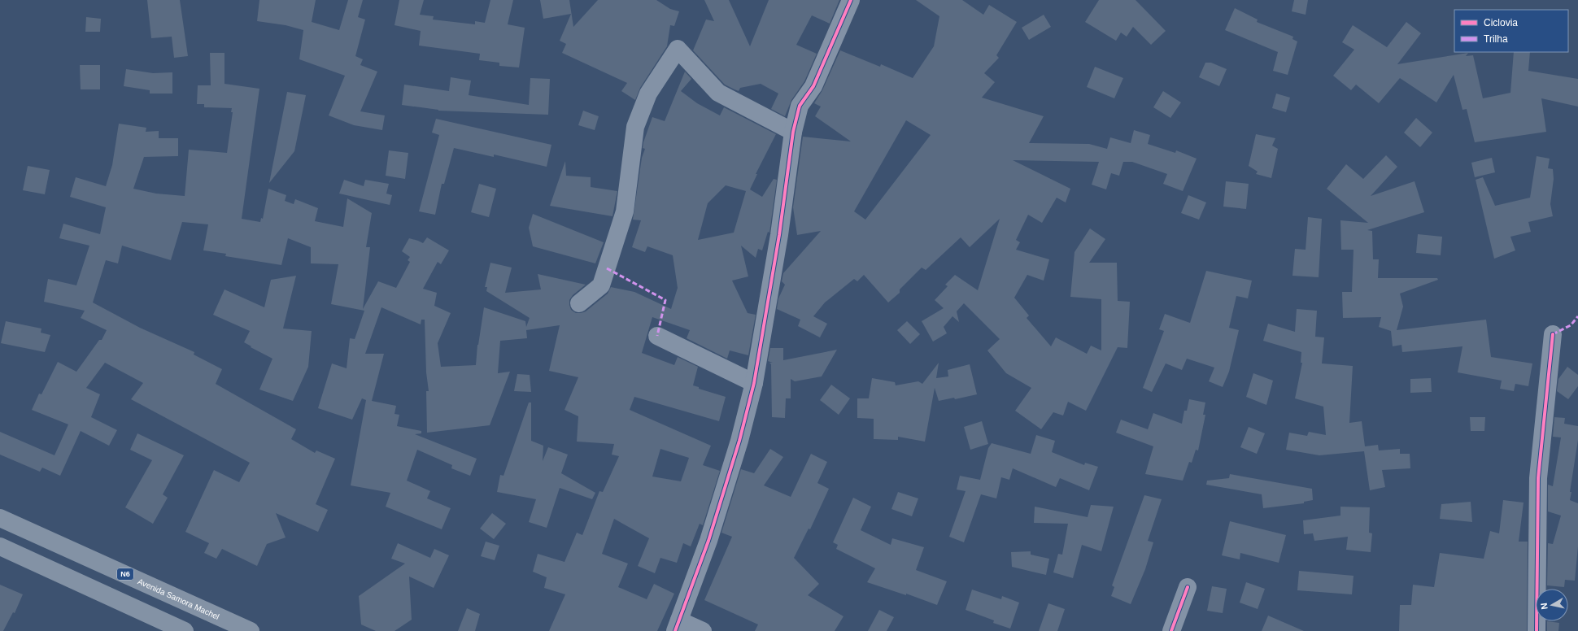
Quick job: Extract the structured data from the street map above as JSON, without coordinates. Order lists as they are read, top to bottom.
{
  "streets": {
    "highway": ["N6", "Avenida Samora Machel"]
  },
  "legend": ["Ciclovia", "Trilha"],
  "north": "left"
}
